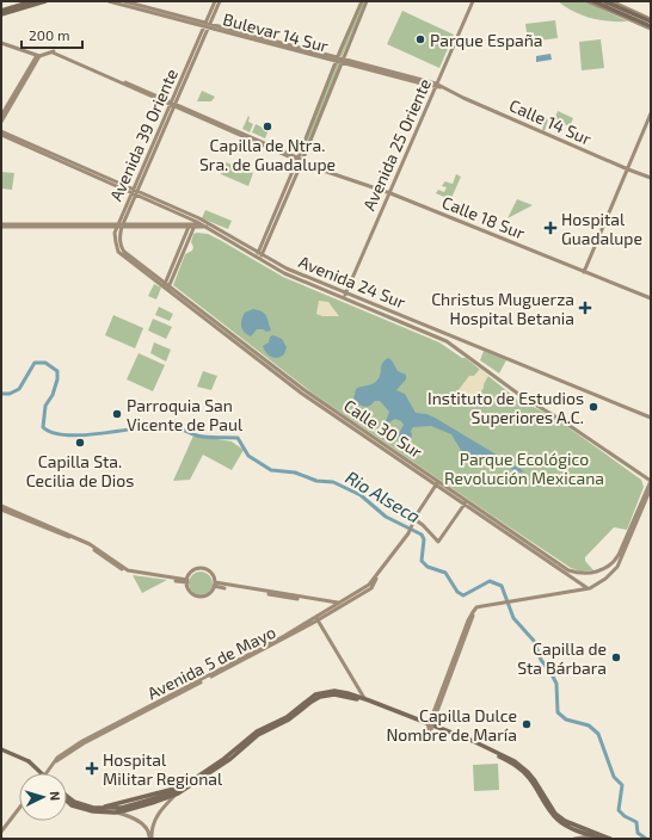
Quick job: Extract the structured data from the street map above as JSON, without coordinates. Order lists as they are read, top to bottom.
{
  "streets": {
    "main road": [
      "Bulevar 14 Sur",
      "Calle 14 Sur",
      "Avenida 39 Oriente",
      "Avenida 25 Oriente",
      "Calle 18 Sur",
      "Avenida 24 Sur",
      "Calle 30 Sur",
      "Avenida 5 de Mayo"
    ]
  },
  "crossings": [
    ["Bulevar 14 Sur", "Calle 14 Sur"],
    ["Bulevar 14 Sur", "Avenida 39 Oriente"],
    ["Bulevar 14 Sur", "Avenida 25 Oriente"],
    ["Calle 14 Sur", "Avenida 25 Oriente"],
    ["Avenida 39 Oriente", "Calle 18 Sur"],
    ["Avenida 39 Oriente", "Calle 30 Sur"],
    ["Avenida 25 Oriente", "Calle 18 Sur"],
    ["Avenida 25 Oriente", "Avenida 24 Sur"],
    ["Calle 30 Sur", "Avenida 5 de Mayo"]
  ],
  "water": ["Rio Alseca"],
  "parks": ["Parque Ecológico Revolución Mexicana"],
  "places": {
    "other": [
      "Parque España",
      "Capilla de Ntra. Sra. de Guadalupe",
      "Instituto de Estudios Superiores A.C.",
      "Parroquia San Vicente de Paul",
      "Capilla Sta. Cecilia de Dios",
      "Capilla de Sta Bárbara",
      "Capilla Dulce Nombre de María"
    ],
    "health": ["Hospital Guadalupe", "Christus Muguerza Hospital Betania", "Hospital Militar Regional"]
  },
  "scale_bar": "200 m",
  "north": "right"
}
